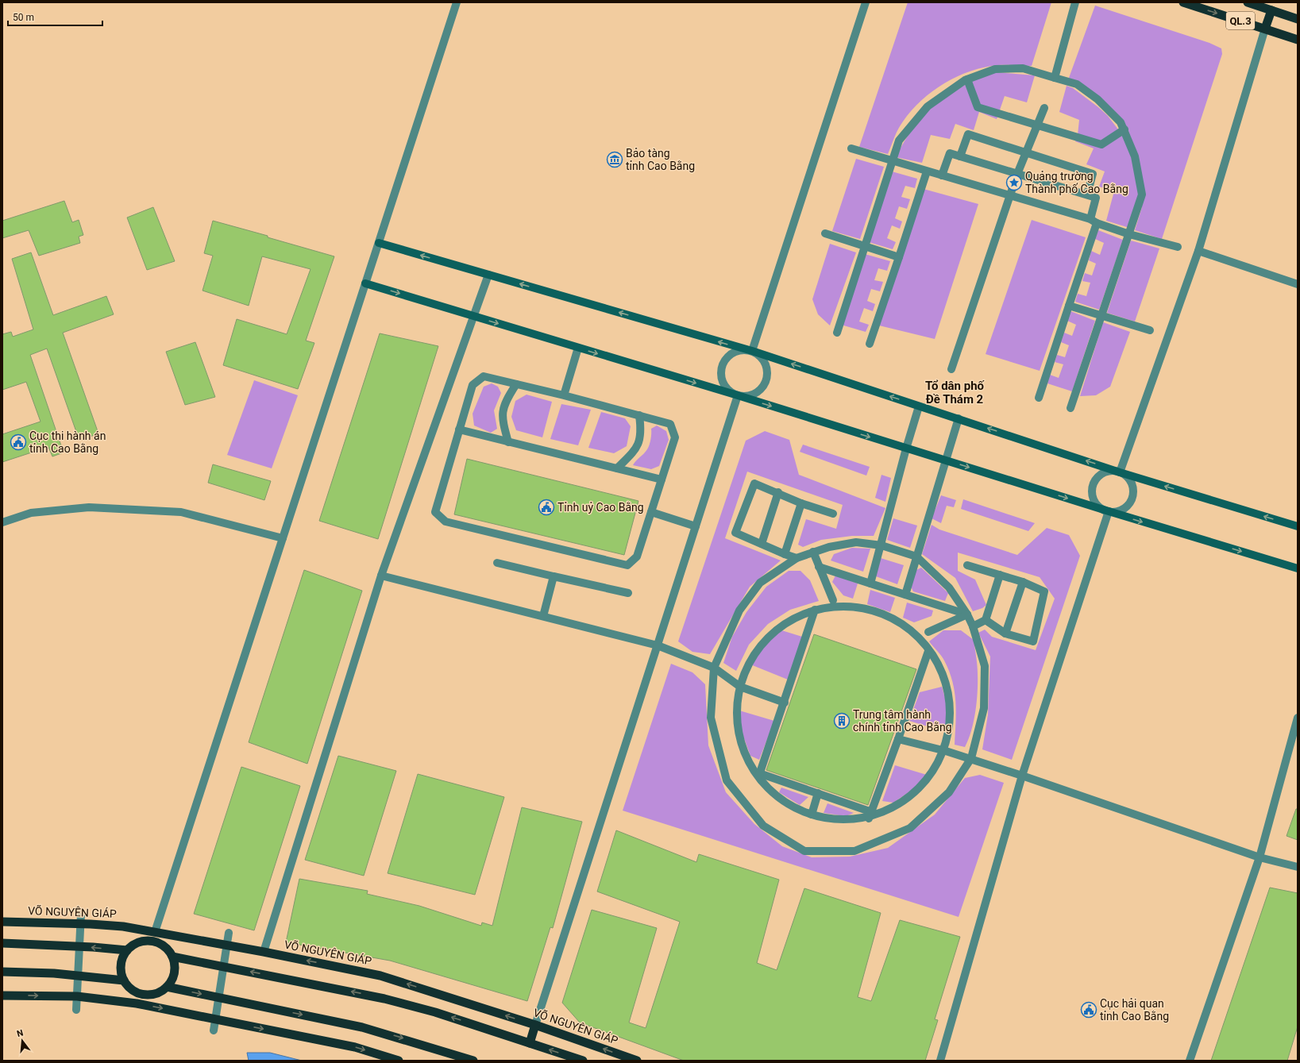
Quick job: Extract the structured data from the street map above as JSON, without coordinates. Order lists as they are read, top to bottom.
{
  "streets": {
    "highway": ["QL.3", "VÕ NGUYÊN GIÁP"]
  },
  "districts": ["Tổ dân phố Đề Thám 2"],
  "places": {
    "museum": ["Bảo tàng tỉnh Cao Bằng"],
    "place": ["Quảng trường Thành phố Cao Bằng"],
    "public building": ["Cục thi hành án tỉnh Cao Bằng", "Tỉnh uỷ Cao Bằng", "Cục hải quan tỉnh Cao Bằng"],
    "building": ["Trung tâm hành chính tỉnh Cao Bằng"]
  },
  "scale_bar": "50 m",
  "north": "top"
}
